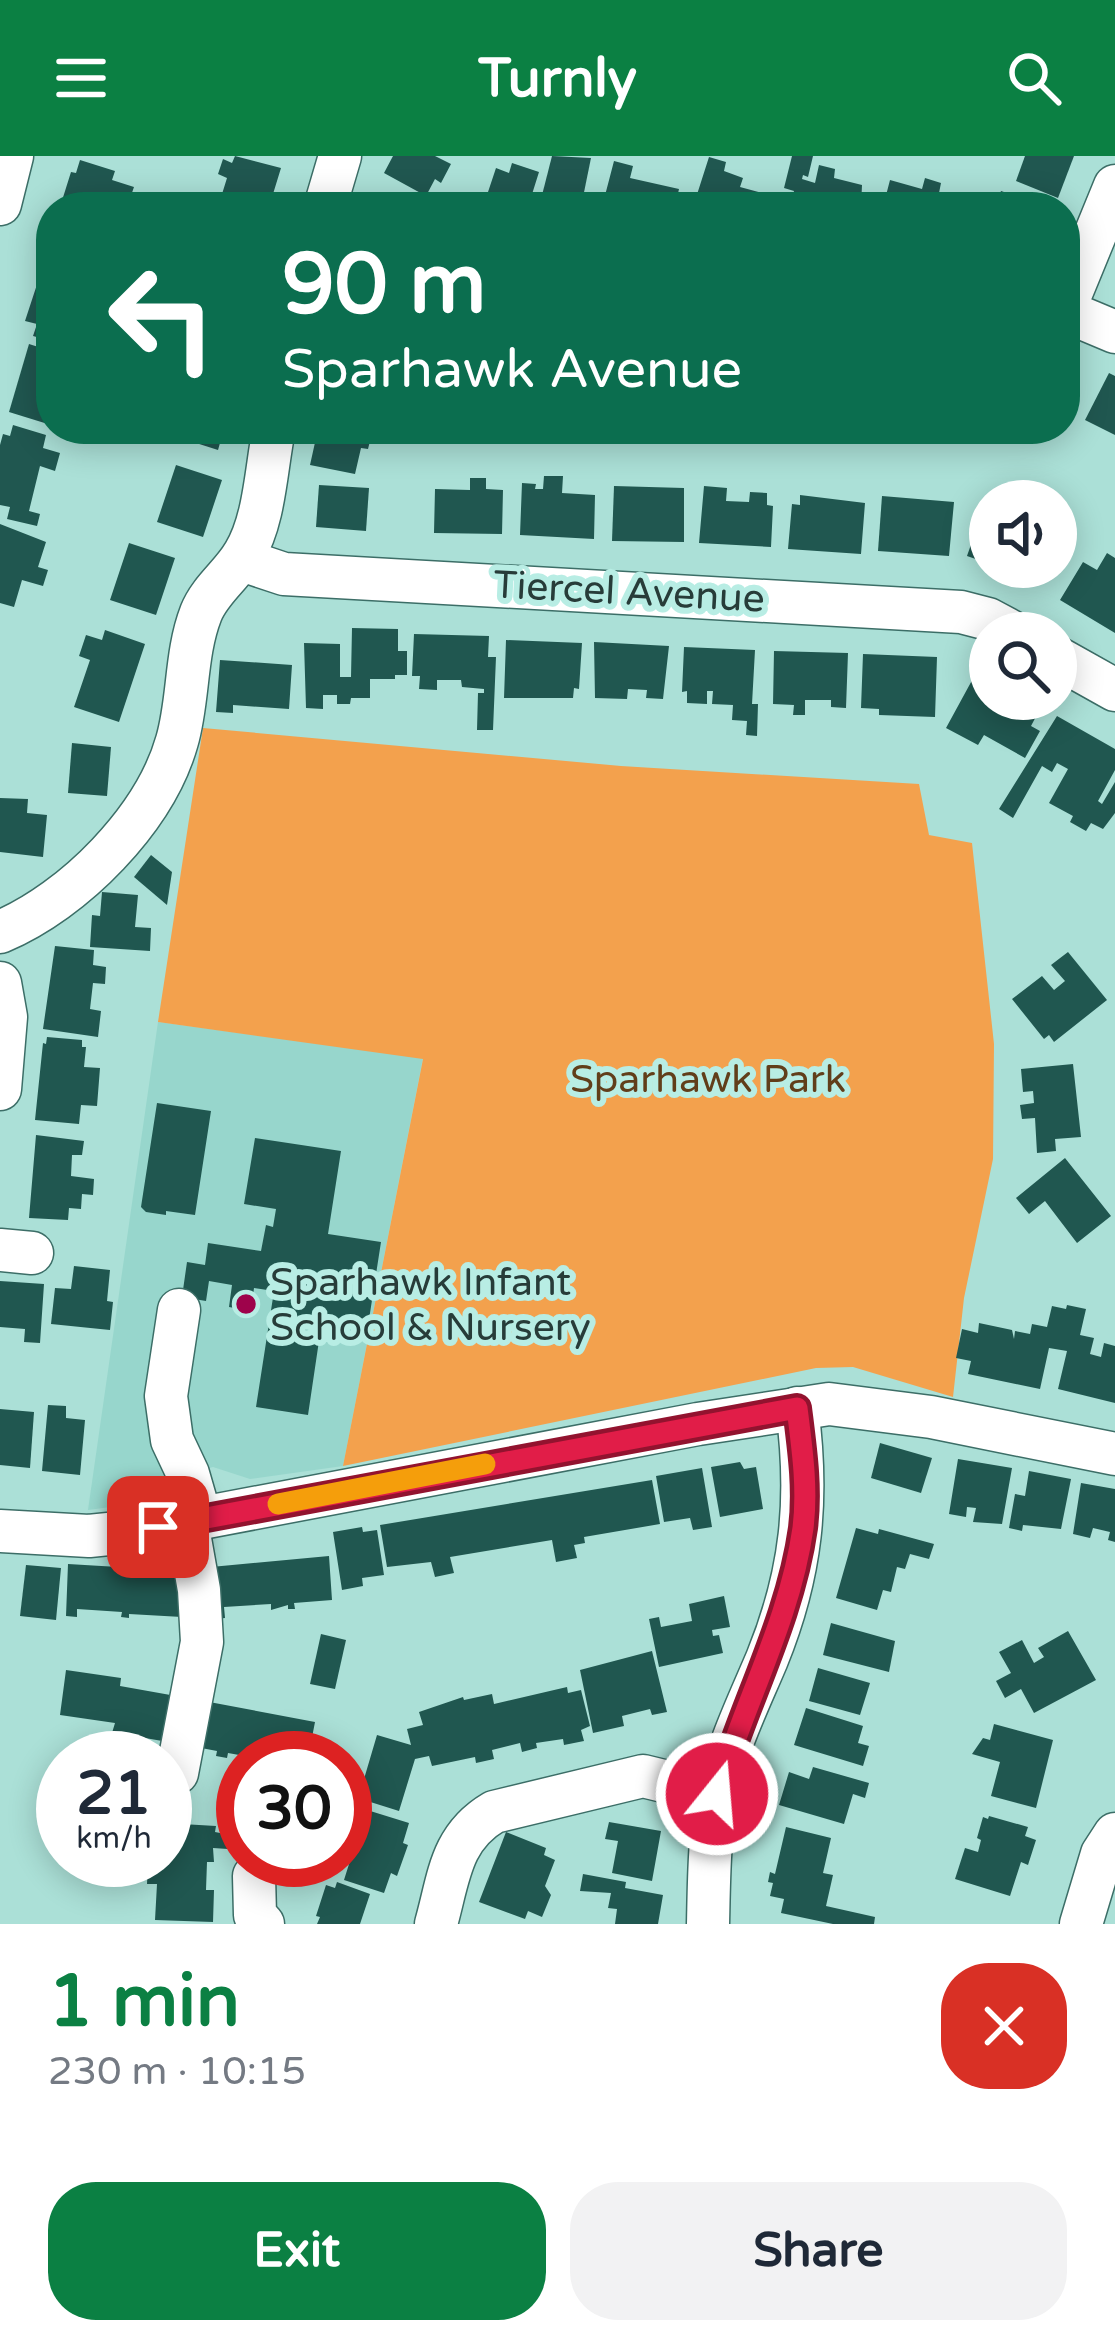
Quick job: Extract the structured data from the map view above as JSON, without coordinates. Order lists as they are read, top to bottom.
{
  "streets": {
    "street": ["Tiercel Avenue"]
  },
  "parks": ["Sparhawk Park"],
  "places": ["Sparhawk Infant School & Nursery"],
  "page": {
    "header": "Turnly",
    "turn": ["90 m", "Sparhawk Avenue"],
    "speed": "21 km/h",
    "limit": "30",
    "heading": ["1 min", "230 m · 10:15"],
    "buttons": ["Exit", "Share"]
  }
}
